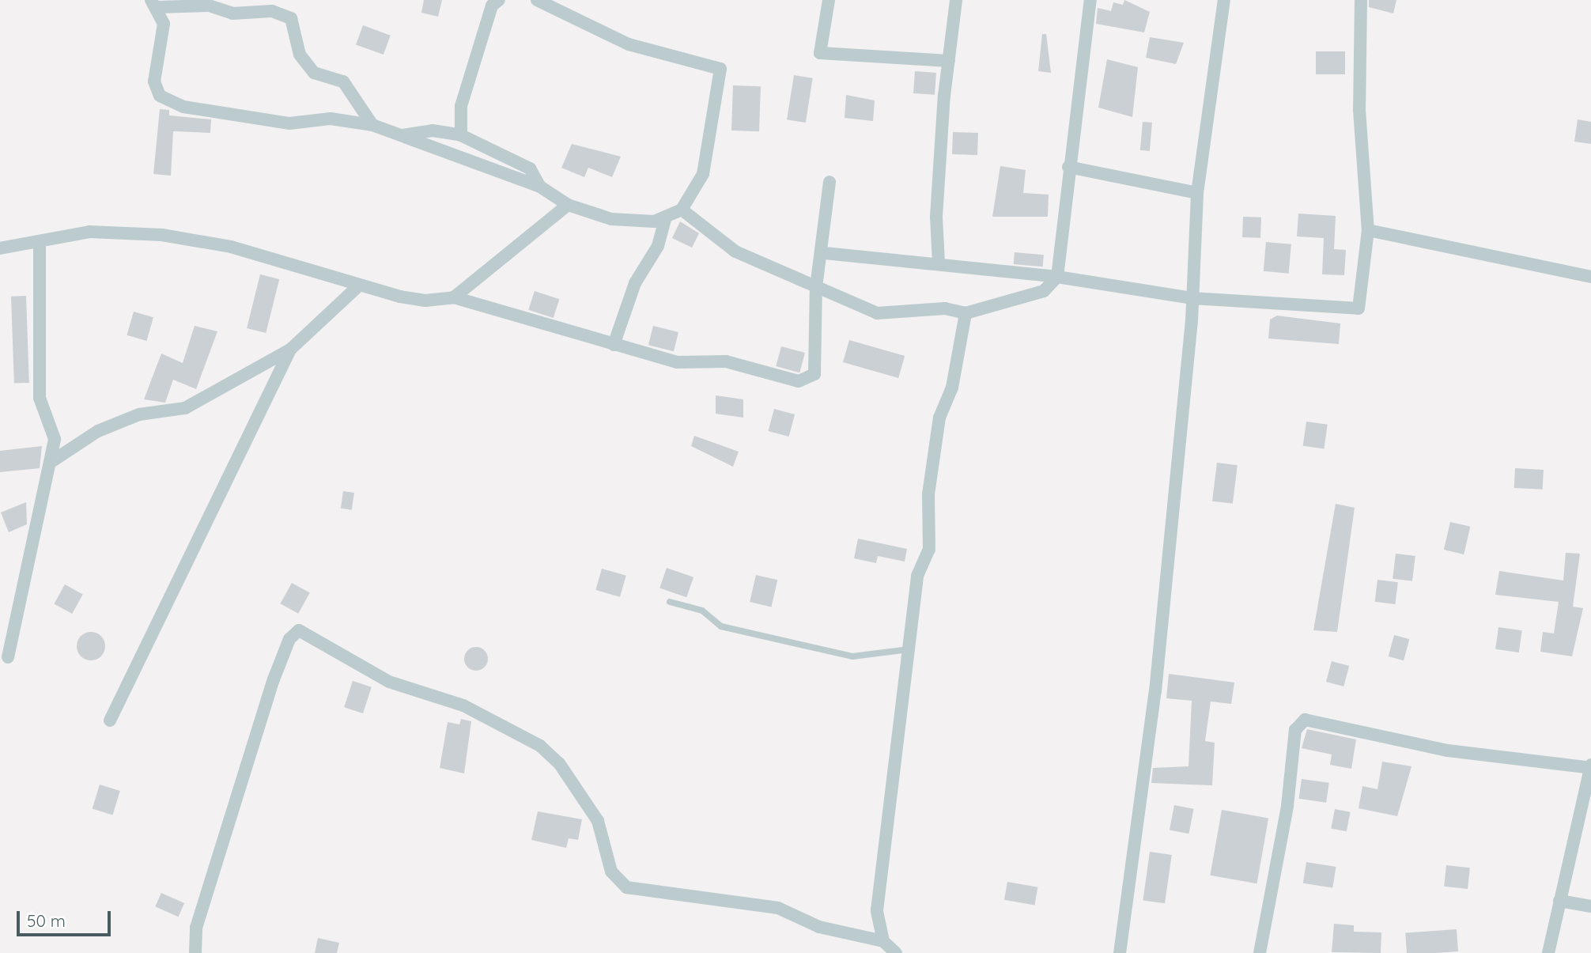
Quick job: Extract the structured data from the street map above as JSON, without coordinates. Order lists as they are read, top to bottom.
{
  "scale_bar": "50 m"
}
